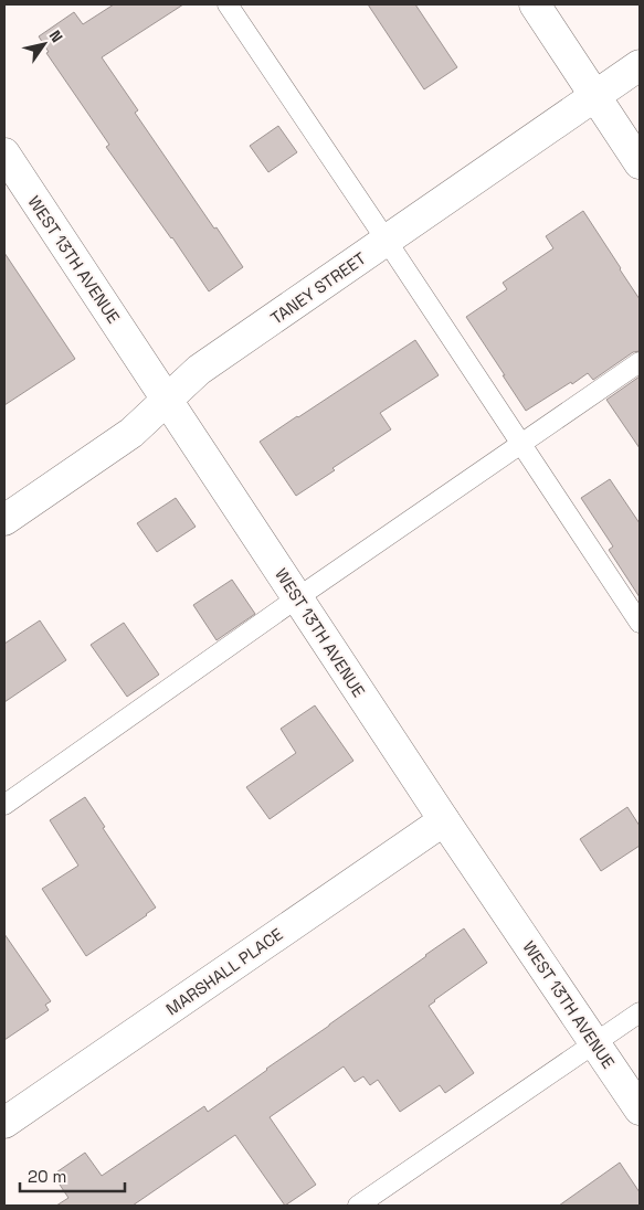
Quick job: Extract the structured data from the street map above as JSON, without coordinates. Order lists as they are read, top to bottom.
{
  "streets": {
    "street": ["WEST 13TH AVENUE", "TANEY STREET", "MARSHALL PLACE"]
  },
  "crossings": [
    ["WEST 13TH AVENUE", "TANEY STREET"],
    ["WEST 13TH AVENUE", "MARSHALL PLACE"]
  ],
  "scale_bar": "20 m",
  "north": "top right"
}
